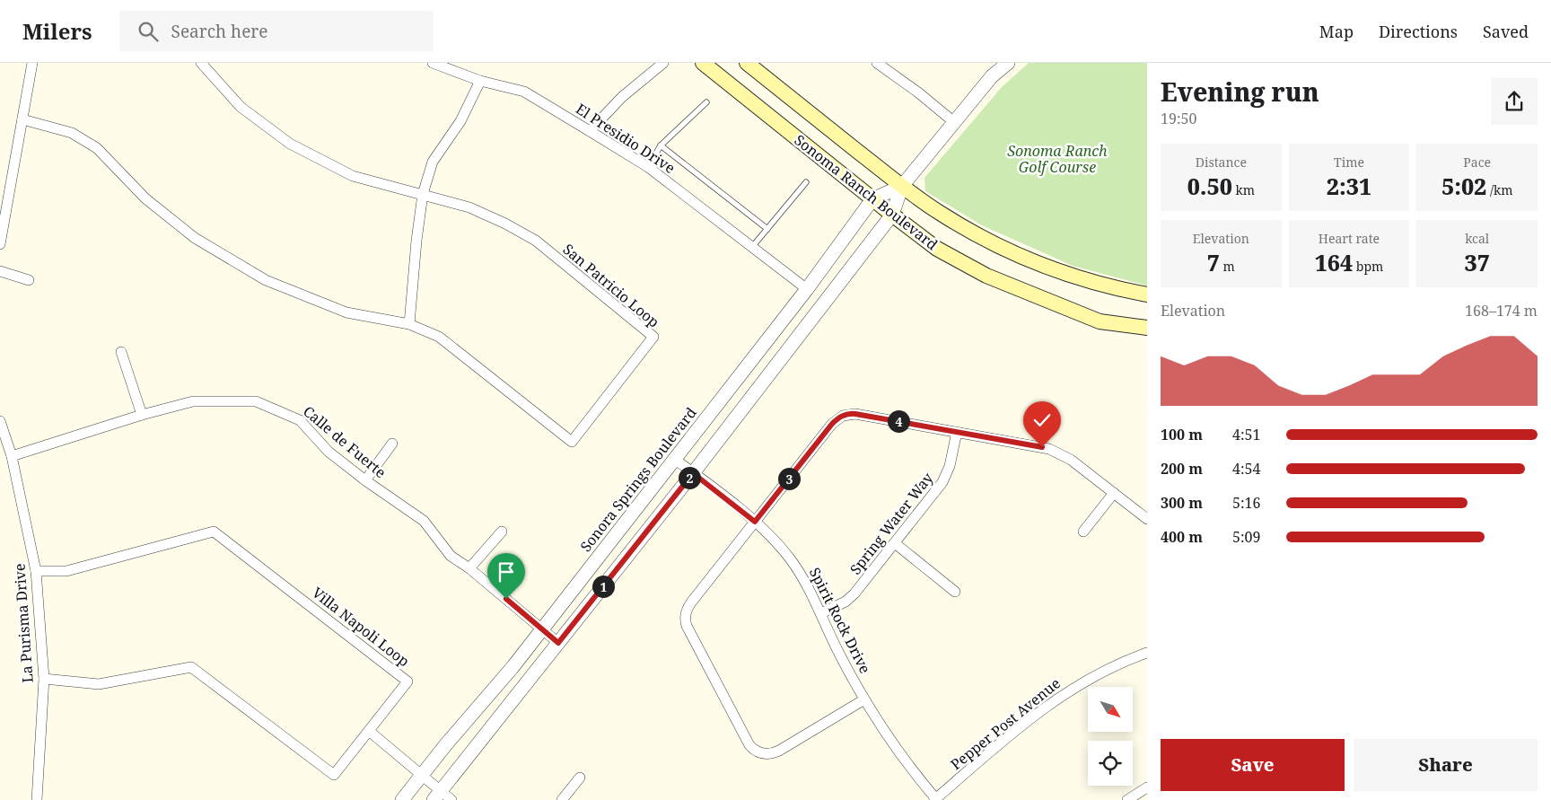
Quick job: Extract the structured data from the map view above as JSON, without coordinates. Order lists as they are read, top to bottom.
{
  "streets": {
    "main road": ["Sonoma Ranch Boulevard"],
    "street": [
      "El Presidio Drive",
      "San Patricio Loop",
      "Calle de Fuerte",
      "Sonora Springs Boulevard",
      "Spring Water Way",
      "Spirit Rock Drive",
      "La Purisma Drive",
      "Villa Napoli Loop",
      "Pepper Post Avenue"
    ]
  },
  "crossings": [
    ["El Presidio Drive", "Sonora Springs Boulevard"],
    ["Sonoma Ranch Boulevard", "Sonora Springs Boulevard"],
    ["Calle de Fuerte", "Sonora Springs Boulevard"],
    ["Calle de Fuerte", "La Purisma Drive"],
    ["Sonora Springs Boulevard", "Spirit Rock Drive"],
    ["Spring Water Way", "Spirit Rock Drive"],
    ["Spirit Rock Drive", "Pepper Post Avenue"],
    ["La Purisma Drive", "Villa Napoli Loop"]
  ],
  "parks": ["Sonoma Ranch Golf Course"],
  "north": "bottom right",
  "page": {
    "header": "Milers",
    "search": "Search here",
    "nav": ["Map", "Directions", "Saved"],
    "heading": ["Evening run", "19:50"],
    "stats": [
      ["Distance", "0.50 km"],
      ["Time", "2:31"],
      ["Pace", "5:02 /km"],
      ["Elevation", "7 m"],
      ["Heart rate", "164 bpm"],
      ["kcal", "37"]
    ],
    "chart": ["Elevation", "168–174 m"],
    "pins": [
      "4",
      "2",
      "3",
      "1"
    ],
    "list": [
      {
        "name": "100 m",
        "note": "4:51"
      },
      {
        "name": "200 m",
        "note": "4:54"
      },
      {
        "name": "300 m",
        "note": "5:16"
      },
      {
        "name": "400 m",
        "note": "5:09"
      }
    ],
    "buttons": ["Save", "Share"]
  }
}
